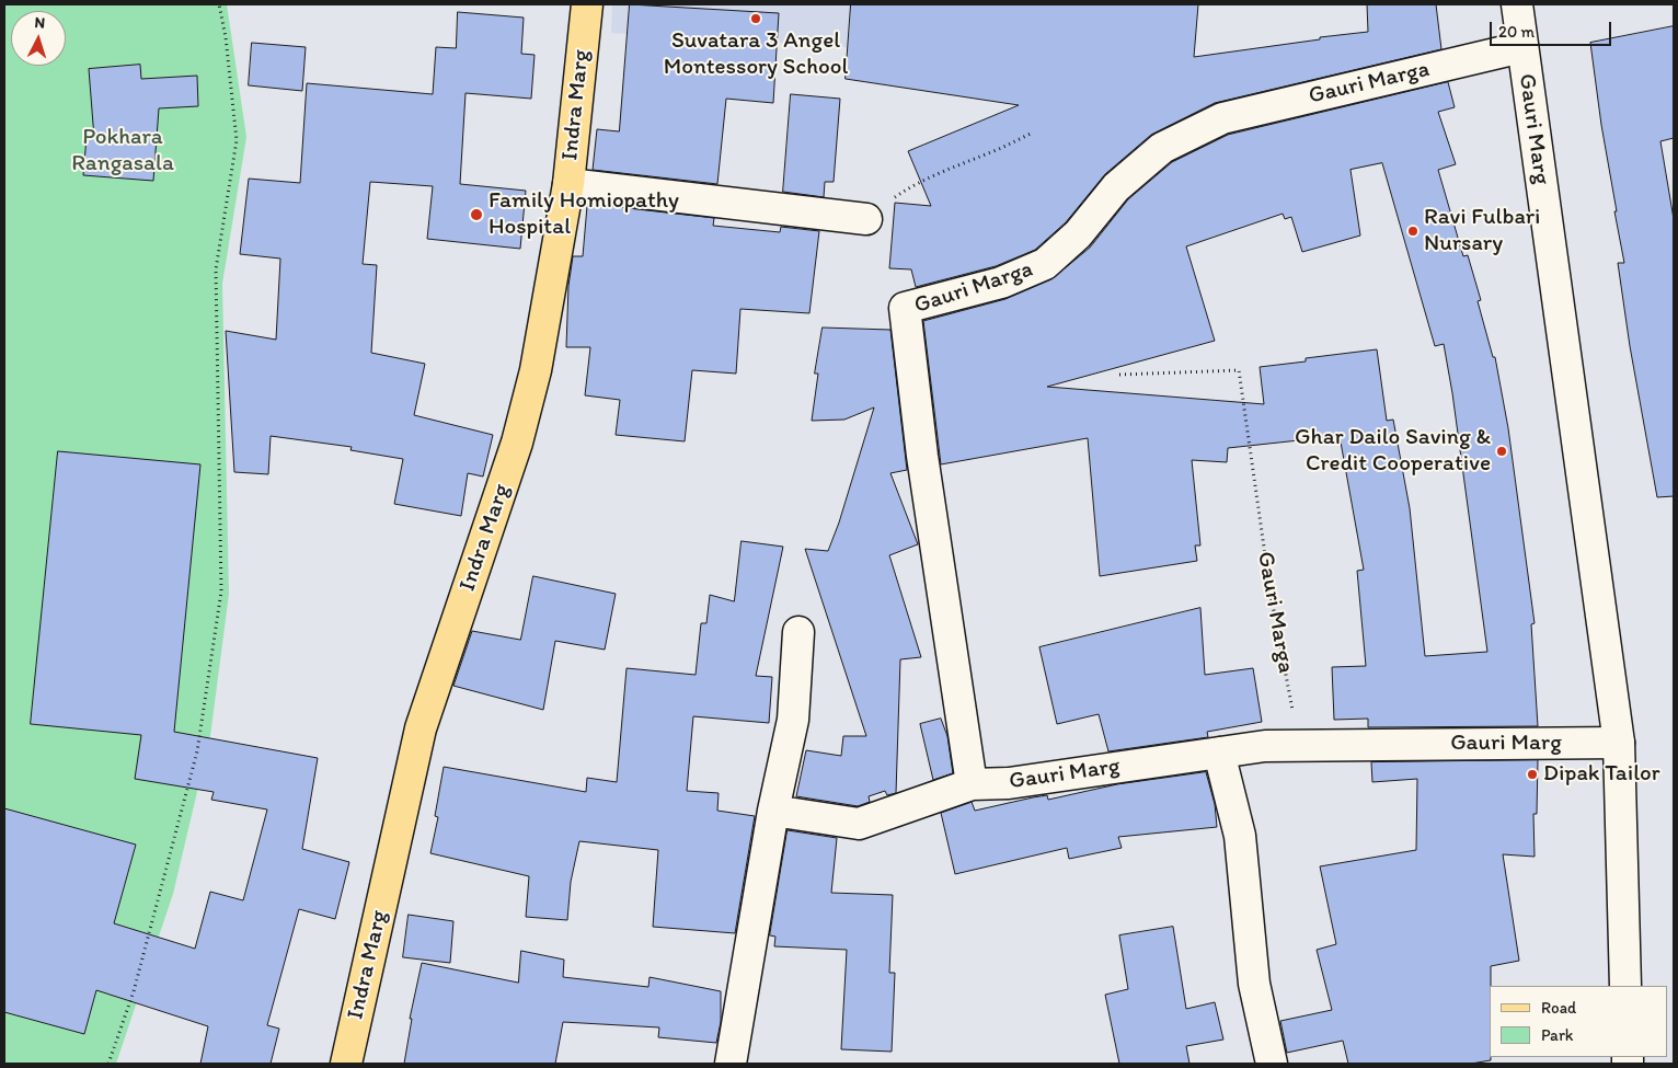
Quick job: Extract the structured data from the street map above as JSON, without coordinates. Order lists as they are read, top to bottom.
{
  "streets": {
    "main road": ["Indra Marg"],
    "street": ["Gauri Marga", "Gauri Marg"]
  },
  "crossings": [
    ["Gauri Marga", "Gauri Marg"]
  ],
  "parks": ["Pokhara Rangasala"],
  "places": [
    "Suvatara 3 Angel Montessory School",
    "Family Homiopathy Hospital",
    "Ravi Fulbari Nursary",
    "Ghar Dailo Saving & Credit Cooperative",
    "Dipak Tailor"
  ],
  "legend": ["Road", "Park"],
  "scale_bar": "20 m",
  "north": "top"
}
